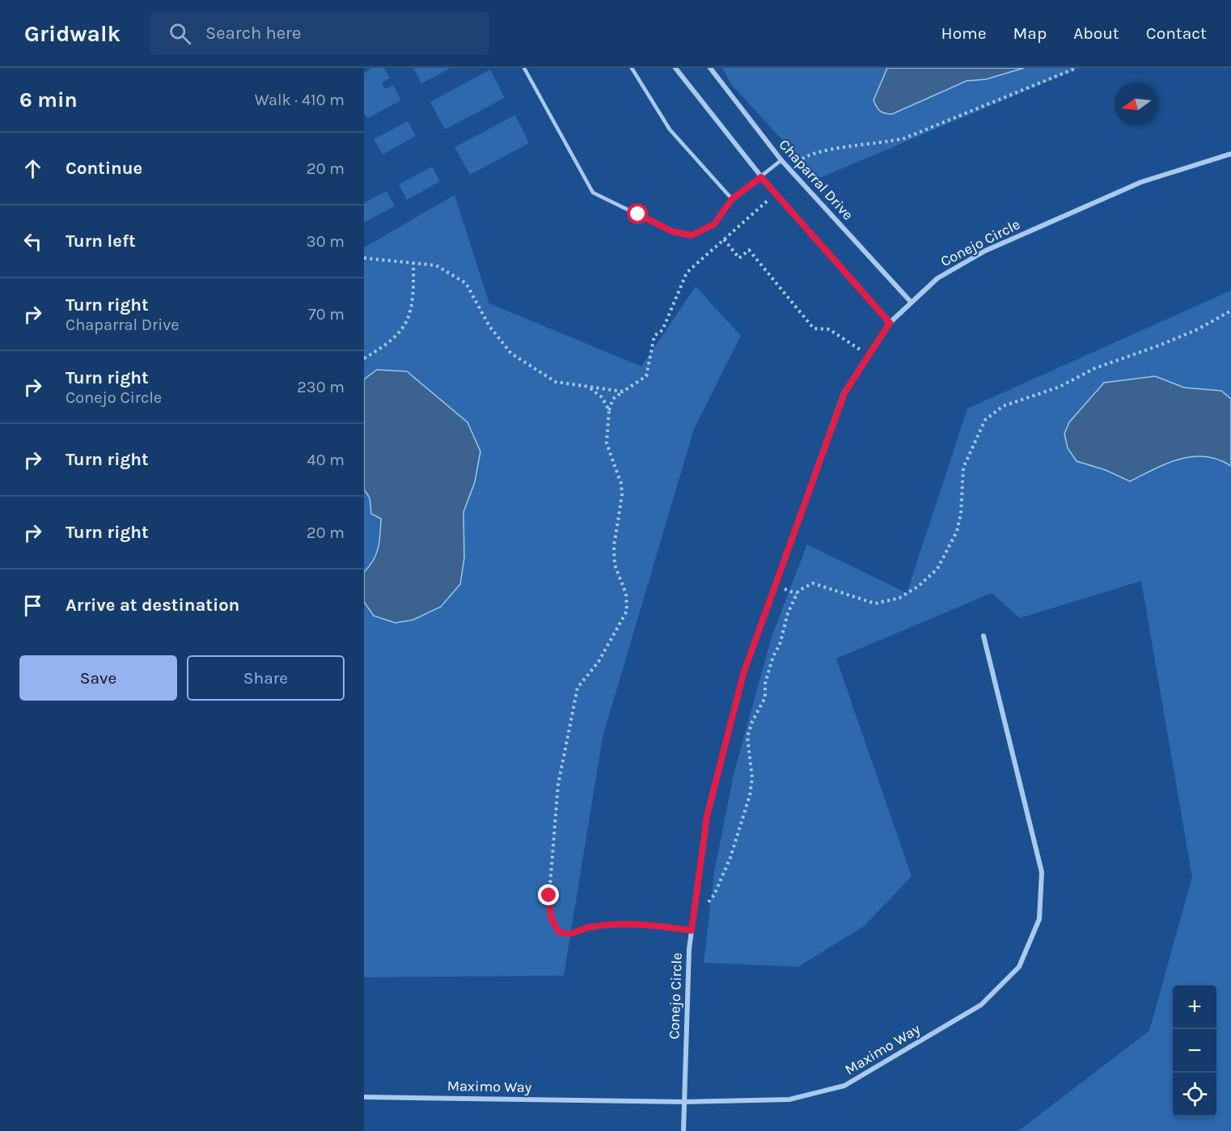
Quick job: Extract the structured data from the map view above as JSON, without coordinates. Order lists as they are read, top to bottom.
{
  "streets": {
    "street": ["Chaparral Drive", "Conejo Circle", "Maximo Way"]
  },
  "crossings": [
    ["Chaparral Drive", "Conejo Circle"],
    ["Conejo Circle", "Maximo Way"]
  ],
  "north": "left",
  "page": {
    "header": "Gridwalk",
    "search": "Search here",
    "nav": [
      "Home",
      "Map",
      "About",
      "Contact"
    ],
    "heading": ["6 min", "Walk · 410 m"],
    "list": [
      ["Continue", "20 m"],
      ["Turn left", "30 m"],
      ["Turn right", "Chaparral Drive", "70 m"],
      ["Turn right", "Conejo Circle", "230 m"],
      ["Turn right", "40 m"],
      ["Turn right", "20 m"],
      "Arrive at destination"
    ],
    "buttons": ["Save", "Share"],
    "map_buttons": ["+", "−"]
  }
}
